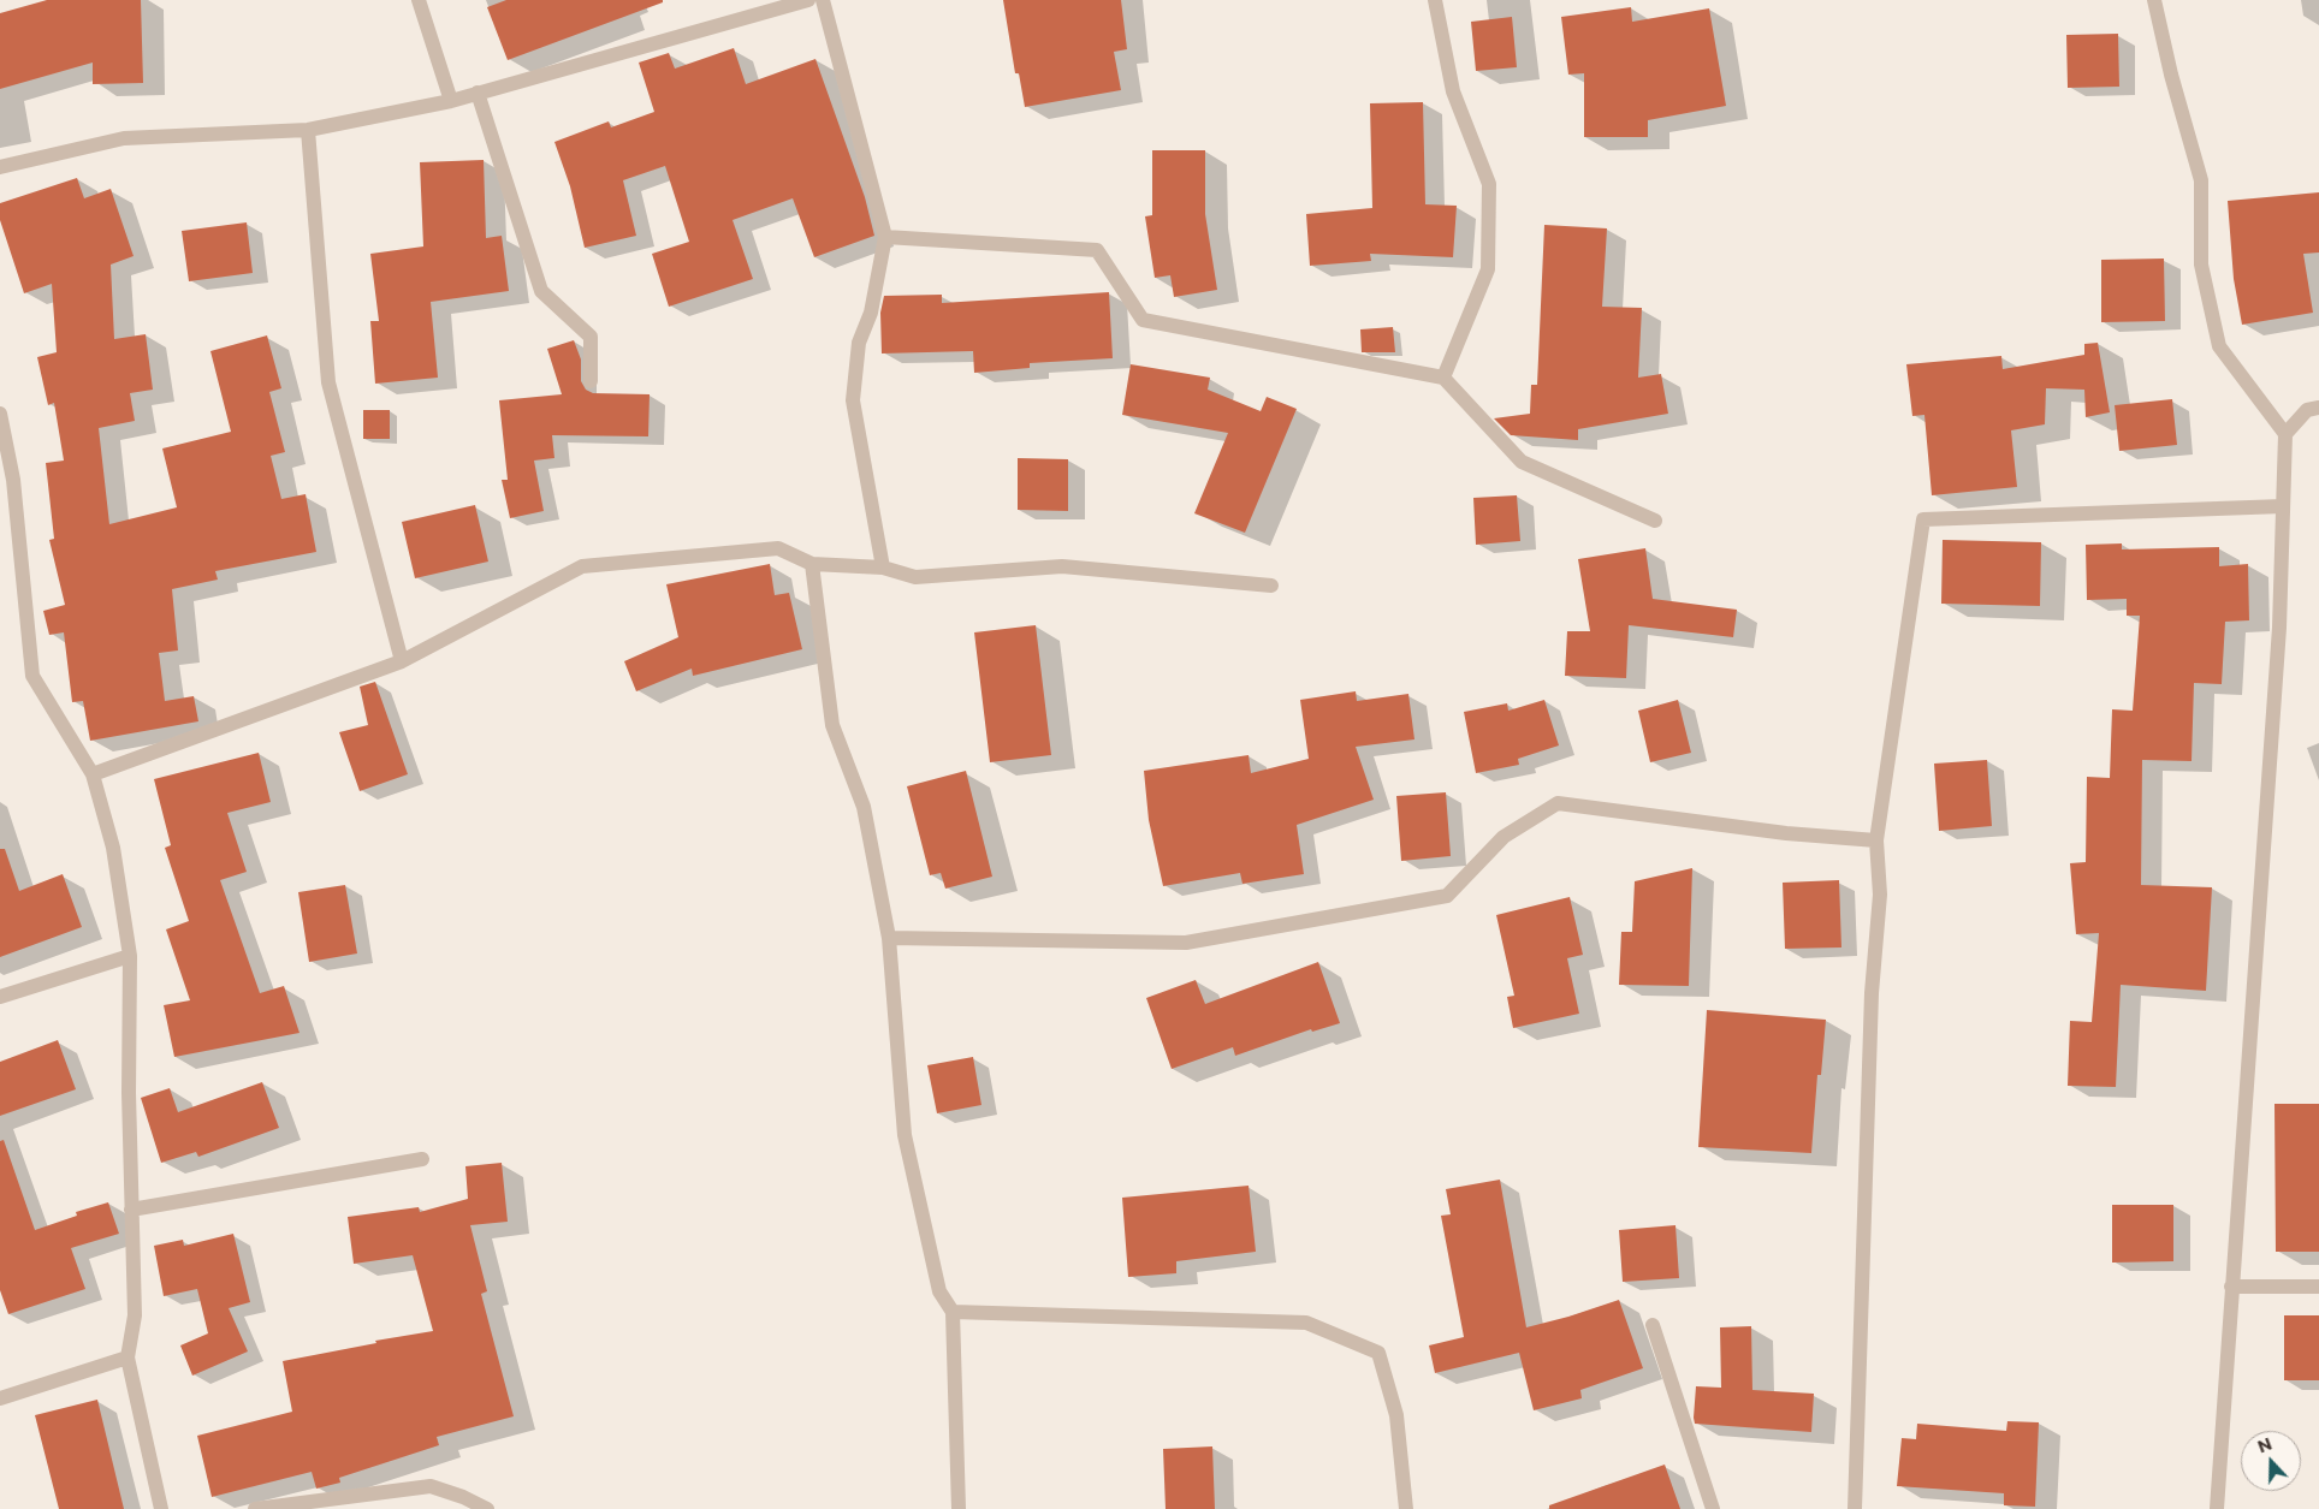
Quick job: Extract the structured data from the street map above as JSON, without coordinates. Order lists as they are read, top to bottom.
{
  "north": "top"
}
